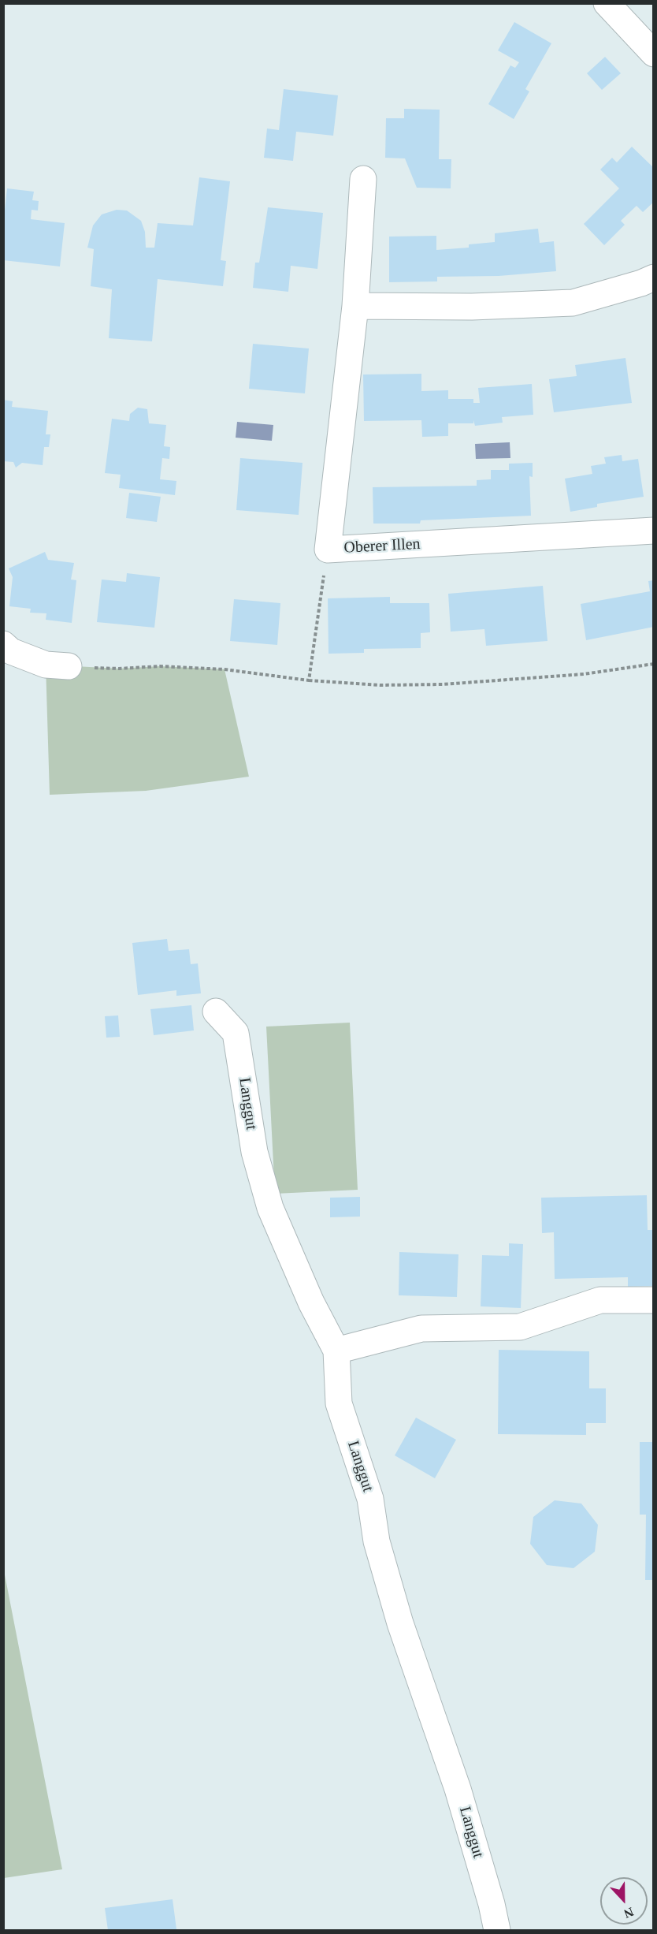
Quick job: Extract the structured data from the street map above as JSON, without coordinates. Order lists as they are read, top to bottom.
{
  "streets": {
    "street": ["Oberer Illen", "Langgut"]
  },
  "north": "bottom"
}
